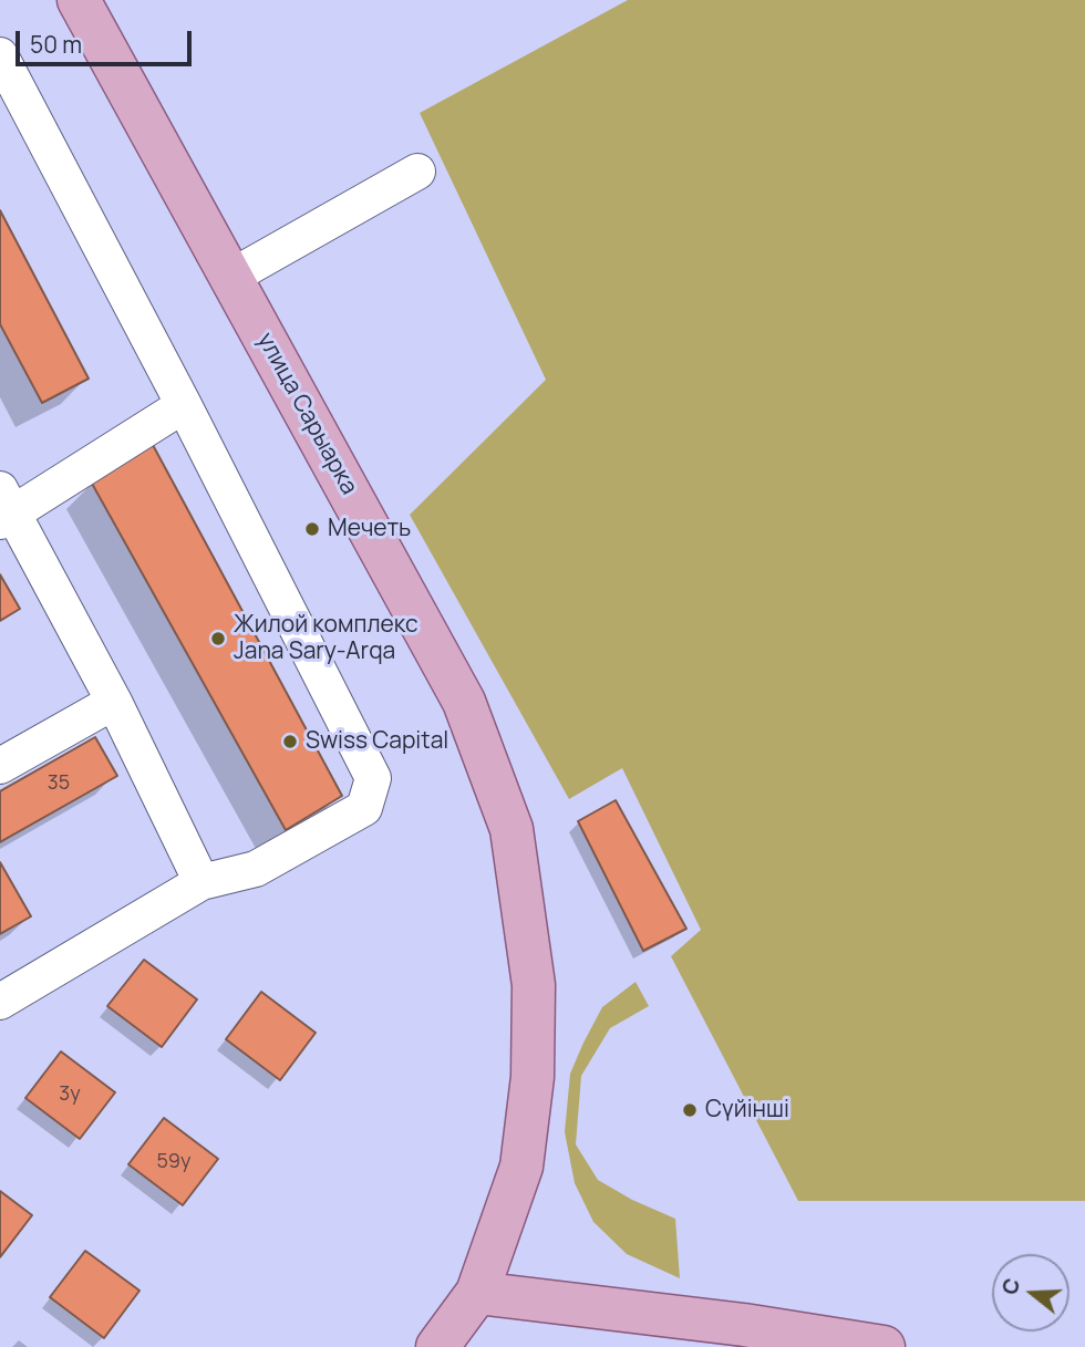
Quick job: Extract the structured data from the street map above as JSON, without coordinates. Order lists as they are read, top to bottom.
{
  "streets": {
    "main road": ["улица Сарыарка"]
  },
  "places": [
    "Мечеть",
    "Жилой комплекс Jana Sary-Arqa",
    "Swiss Capital",
    "Сүйінші"
  ],
  "house_numbers": ["35", "3у", "59у"],
  "scale_bar": "50 m",
  "north": "left"
}
